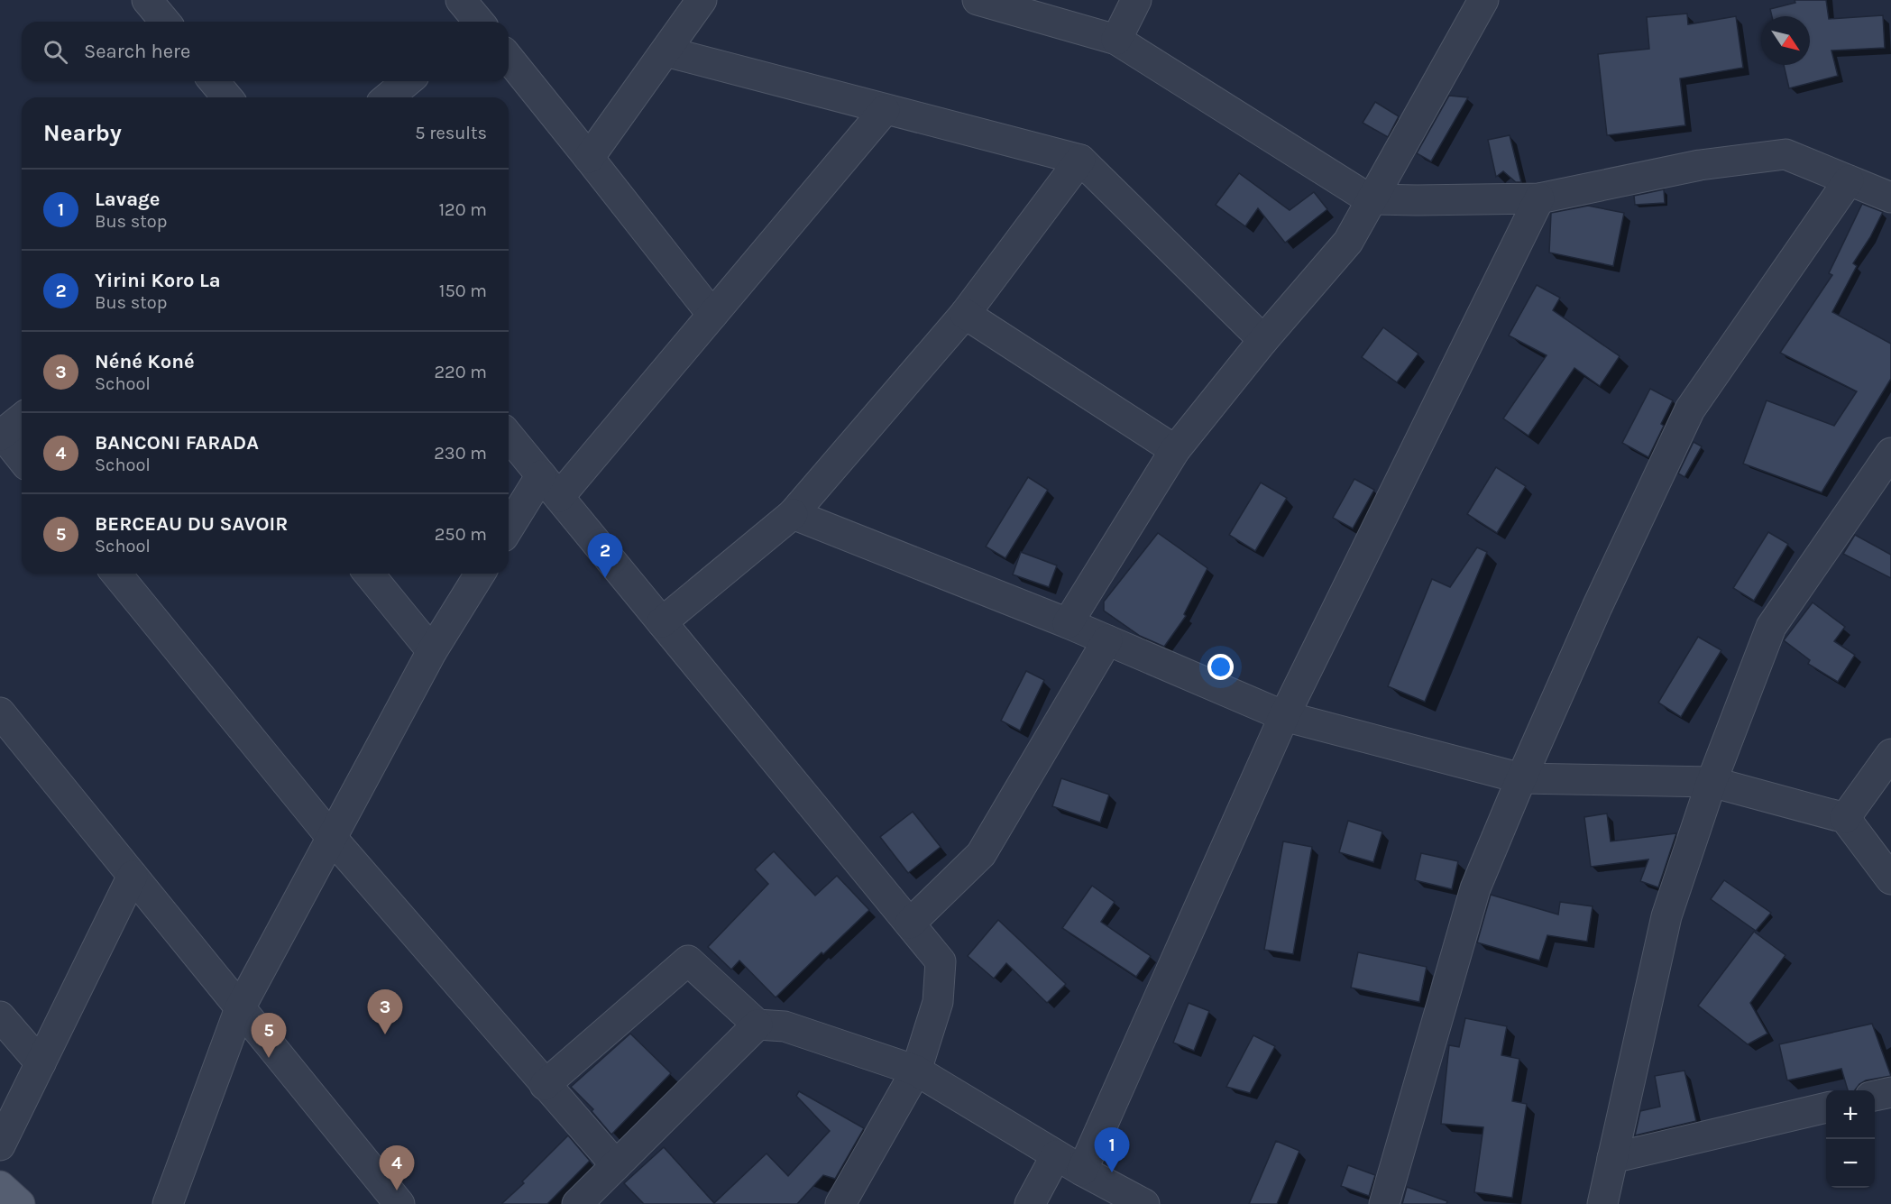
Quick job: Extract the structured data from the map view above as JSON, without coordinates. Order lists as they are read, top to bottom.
{
  "north": "bottom right",
  "page": {
    "search": "Search here",
    "heading": ["Nearby", "5 results"],
    "list": [
      {
        "mark": "1",
        "name": "Lavage",
        "note": "Bus stop",
        "value": "120 m"
      },
      {
        "mark": "2",
        "name": "Yirini Koro La",
        "note": "Bus stop",
        "value": "150 m"
      },
      {
        "mark": "3",
        "name": "Néné Koné",
        "note": "School",
        "value": "220 m"
      },
      {
        "mark": "4",
        "name": "BANCONI FARADA",
        "note": "School",
        "value": "230 m"
      },
      {
        "mark": "5",
        "name": "BERCEAU DU SAVOIR",
        "note": "School",
        "value": "250 m"
      }
    ],
    "pins": [
      "2",
      "3",
      "5",
      "1",
      "4"
    ],
    "map_buttons": ["+", "−"]
  }
}
